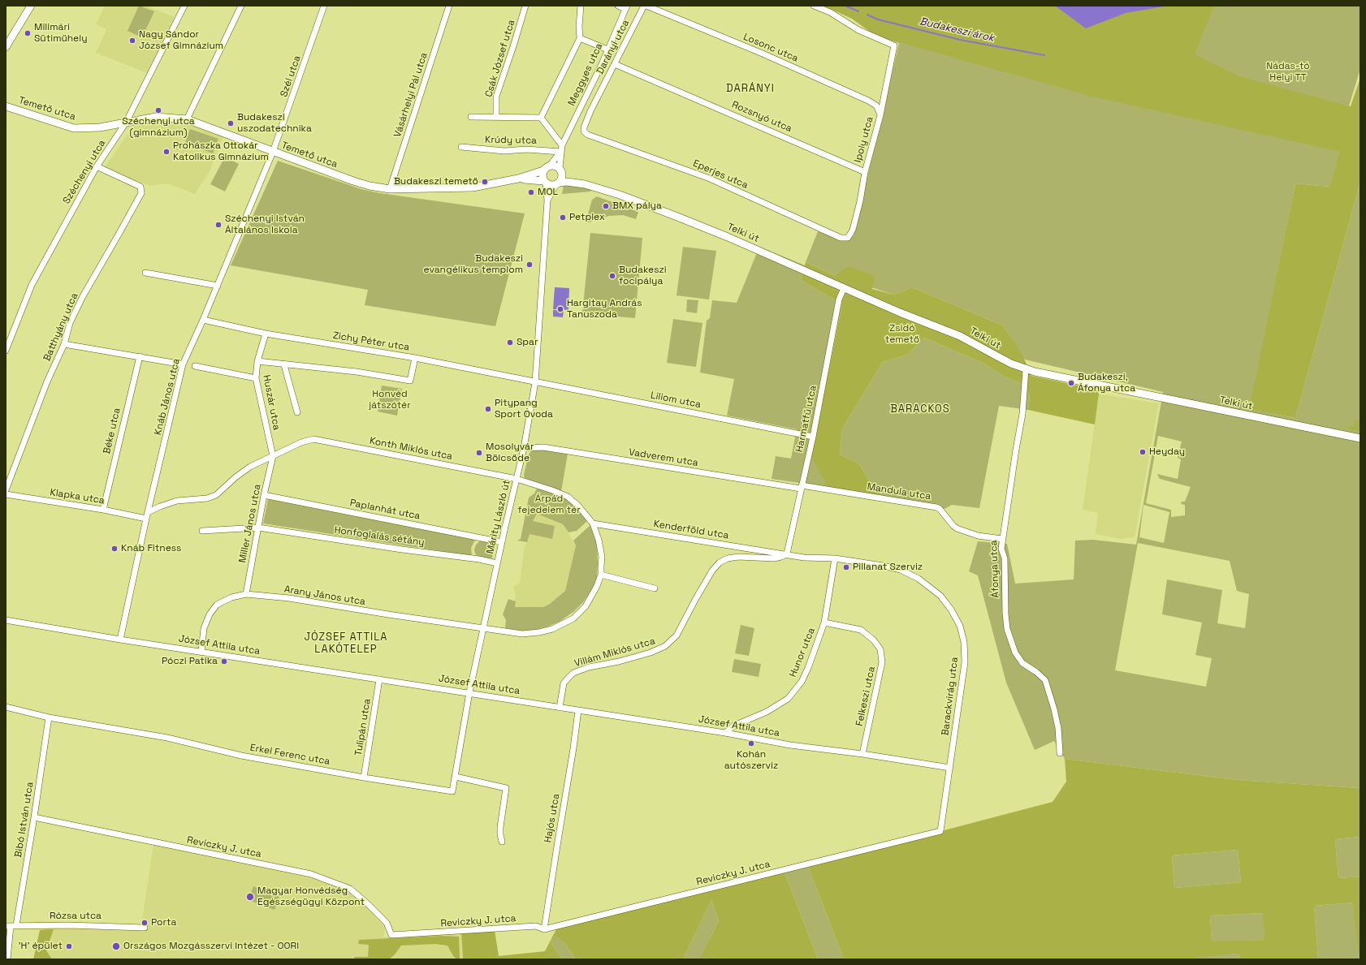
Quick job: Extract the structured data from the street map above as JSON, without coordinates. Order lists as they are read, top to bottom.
{
  "streets": {
    "main road": ["Temető utca", "Telki út"],
    "street": [
      "Darányi utca",
      "Losonc utca",
      "Csák József utca",
      "Meggyes utca",
      "Szél utca",
      "Vásárhelyi Pál utca",
      "Rozsnyó utca",
      "Ipoly utca",
      "Krúdy utca",
      "Széchenyi utca",
      "Eperjes utca",
      "Batthyány utca",
      "Zichy Péter utca",
      "Knáb János utca",
      "Liliom utca",
      "Huszár utca",
      "Harmatfű utca",
      "Béke utca",
      "Konth Miklós utca",
      "Vadverem utca",
      "Mandula utca",
      "Klapka utca",
      "Paplanhát utca",
      "Márity László út",
      "Miller János utca",
      "Kenderföld utca",
      "Honfoglalás sétány",
      "Áfonya utca",
      "Arany János utca",
      "József Attila utca",
      "Villám Miklós utca",
      "Hunor utca",
      "Felkeszi utca",
      "Barackvirág utca",
      "Tulipán utca",
      "Erkel Ferenc utca",
      "Hajós utca",
      "Bibó István utca",
      "Reviczky J. utca",
      "Rózsa utca"
    ]
  },
  "crossings": [
    ["Darányi utca", "Losonc utca"],
    ["Darányi utca", "Rozsnyó utca"],
    ["Darányi utca", "Eperjes utca"],
    ["Losonc utca", "Ipoly utca"],
    ["Meggyes utca", "Temető utca"],
    ["Meggyes utca", "Rozsnyó utca"],
    ["Meggyes utca", "Krúdy utca"],
    ["Meggyes utca", "Márity László út"],
    ["Szél utca", "Temető utca"],
    ["Szél utca", "Knáb János utca"],
    ["Vásárhelyi Pál utca", "Temető utca"],
    ["Temető utca", "Széchenyi utca"],
    ["Temető utca", "Knáb János utca"],
    ["Temető utca", "Márity László út"],
    ["Rozsnyó utca", "Ipoly utca"],
    ["Ipoly utca", "Eperjes utca"],
    ["Széchenyi utca", "Batthyány utca"],
    ["Telki út", "Harmatfű utca"],
    ["Telki út", "Áfonya utca"],
    ["Zichy Péter utca", "Knáb János utca"],
    ["Zichy Péter utca", "Liliom utca"],
    ["Zichy Péter utca", "Huszár utca"],
    ["Zichy Péter utca", "Márity László út"],
    ["Knáb János utca", "Konth Miklós utca"],
    ["Knáb János utca", "Klapka utca"],
    ["Knáb János utca", "József Attila utca"],
    ["Liliom utca", "Harmatfű utca"],
    ["Liliom utca", "Márity László út"],
    ["Huszár utca", "Konth Miklós utca"],
    ["Huszár utca", "Miller János utca"],
    ["Harmatfű utca", "Vadverem utca"],
    ["Harmatfű utca", "Mandula utca"],
    ["Harmatfű utca", "Kenderföld utca"],
    ["Harmatfű utca", "Villám Miklós utca"],
    ["Harmatfű utca", "Barackvirág utca"],
    ["Béke utca", "Klapka utca"],
    ["Konth Miklós utca", "Márity László út"],
    ["Konth Miklós utca", "Miller János utca"],
    ["Konth Miklós utca", "Kenderföld utca"],
    ["Konth Miklós utca", "Arany János utca"],
    ["Vadverem utca", "Mandula utca"],
    ["Vadverem utca", "Márity László út"],
    ["Mandula utca", "Áfonya utca"],
    ["Paplanhát utca", "Márity László út"],
    ["Paplanhát utca", "Miller János utca"],
    ["Márity László út", "Honfoglalás sétány"],
    ["Márity László út", "Arany János utca"],
    ["Márity László út", "József Attila utca"],
    ["Márity László út", "Erkel Ferenc utca"],
    ["Miller János utca", "Honfoglalás sétány"],
    ["Miller János utca", "Arany János utca"],
    ["Kenderföld utca", "Arany János utca"],
    ["Kenderföld utca", "Villám Miklós utca"],
    ["Kenderföld utca", "Barackvirág utca"],
    ["Arany János utca", "József Attila utca"],
    ["József Attila utca", "Villám Miklós utca"],
    ["József Attila utca", "Hunor utca"],
    ["József Attila utca", "Felkeszi utca"],
    ["József Attila utca", "Barackvirág utca"],
    ["József Attila utca", "Tulipán utca"],
    ["József Attila utca", "Hajós utca"],
    ["Villám Miklós utca", "Barackvirág utca"],
    ["Hunor utca", "Felkeszi utca"],
    ["Hunor utca", "Barackvirág utca"],
    ["Barackvirág utca", "Reviczky J. utca"],
    ["Tulipán utca", "Erkel Ferenc utca"],
    ["Erkel Ferenc utca", "Bibó István utca"],
    ["Hajós utca", "Reviczky J. utca"],
    ["Bibó István utca", "Reviczky J. utca"],
    ["Bibó István utca", "Rózsa utca"]
  ],
  "districts": ["DARÁNYI", "BARACKOS", "JÓZSEF ATTILA LAKÓTELEP"],
  "water": ["Budakeszi árok"],
  "parks": [
    "Nádas-tó Helyi TT",
    "Zsidó temető",
    "Honvéd játszótér",
    "Árpád fejedelem tér"
  ],
  "places": [
    "Milimári Sütiműhely",
    "Nagy Sándor József Gimnázium",
    "Széchenyi utca (gimnázium)",
    "Budakeszi uszodatechnika",
    "Prohászka Ottokár Katolikus Gimnázium",
    "Budakeszi temető",
    "MOL",
    "BMX pálya",
    "Petplex",
    "Széchenyi István Általános Iskola",
    "Budakeszi evangélikus templom",
    "Budakeszi focipálya",
    "Hargitay András Tanuszoda",
    "Spar",
    "Budakeszi, Áfonya utca",
    "Pitypang Sport Óvoda",
    "Heyday",
    "Mosolyvár Bölcsőde",
    "Knáb Fitness",
    "Pillanat Szerviz",
    "Póczi Patika",
    "Kohán autószerviz",
    "Magyar Honvédség Egészségügyi Központ",
    "Porta",
    "'H' épület",
    "Országos Mozgásszervi Intézet - OORI"
  ]
}
